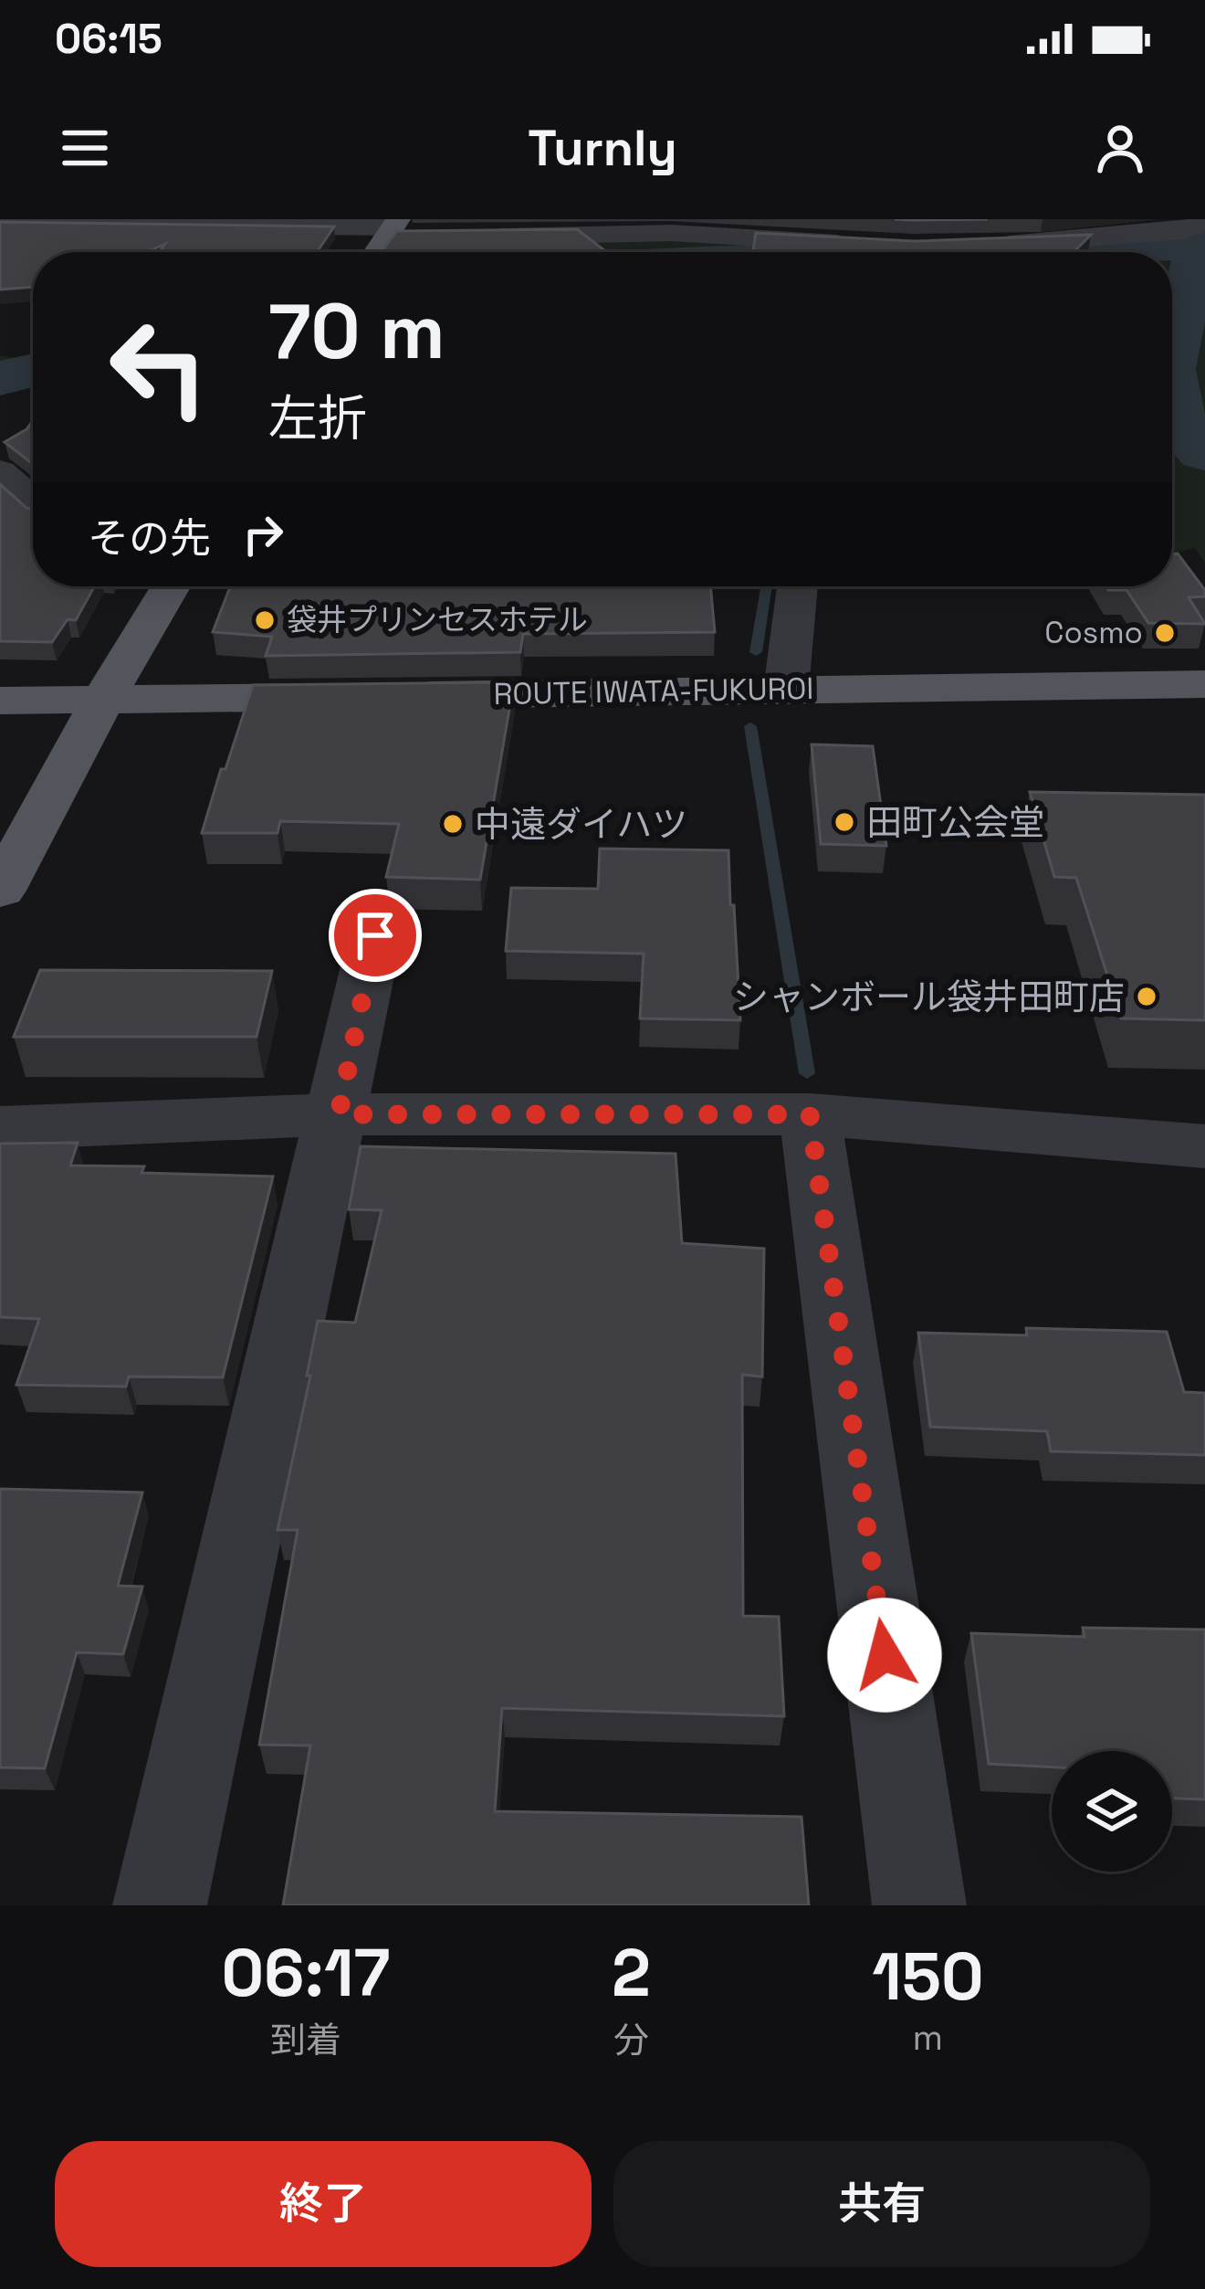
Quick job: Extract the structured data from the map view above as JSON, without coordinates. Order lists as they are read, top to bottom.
{
  "streets": {
    "main road": ["ROUTE IWATA-FUKUROI"]
  },
  "places": [
    "袋井プリンセスホテル",
    "Cosmo",
    "田町公会堂",
    "中遠ダイハツ",
    "シャンボール袋井田町店"
  ],
  "page": {
    "status": "06:15",
    "header": "Turnly",
    "turn": ["70 m", "左折"],
    "then": "その先",
    "eta": [
      "06:17",
      "到着",
      "2",
      "分",
      "150",
      "m"
    ],
    "buttons": ["終了", "共有"]
  }
}
